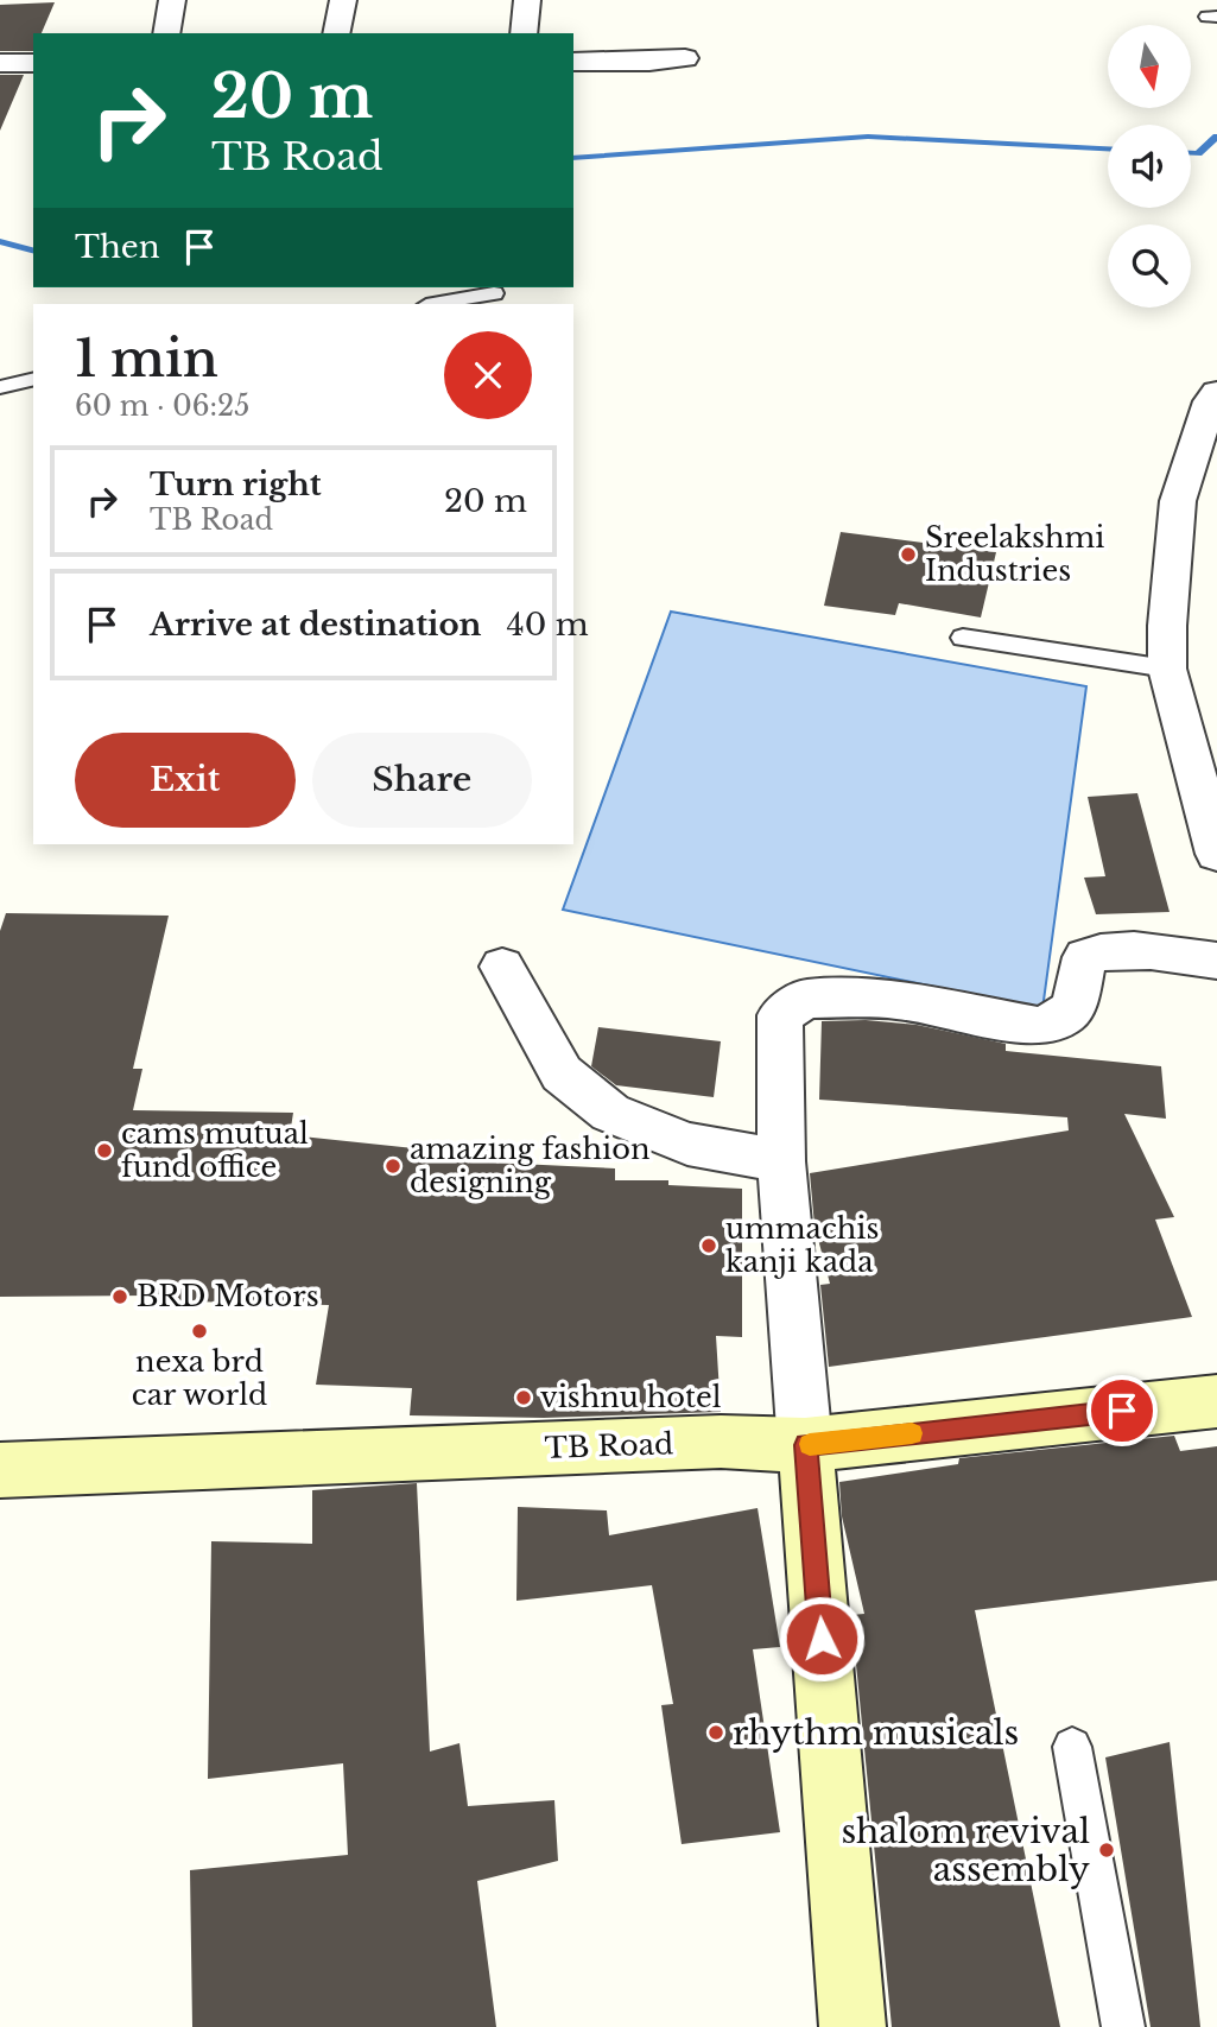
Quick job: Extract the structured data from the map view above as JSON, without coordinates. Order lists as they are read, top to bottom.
{
  "streets": {
    "street": ["TB Road"]
  },
  "places": [
    "Sreelakshmi Industries",
    "cams mutual fund office",
    "amazing fashion designing",
    "ummachis kanji kada",
    "BRD Motors",
    "nexa brd car world",
    "vishnu hotel",
    "rhythm musicals",
    "shalom revival assembly"
  ],
  "north": "bottom",
  "page": {
    "turn": ["20 m", "TB Road"],
    "then": "Then",
    "heading": ["1 min", "60 m · 06:25"],
    "list": [
      {
        "name": "Turn right",
        "note": "TB Road",
        "value": "20 m"
      },
      {
        "name": "Arrive at destination",
        "value": "40 m"
      }
    ],
    "buttons": ["Exit", "Share"]
  }
}
